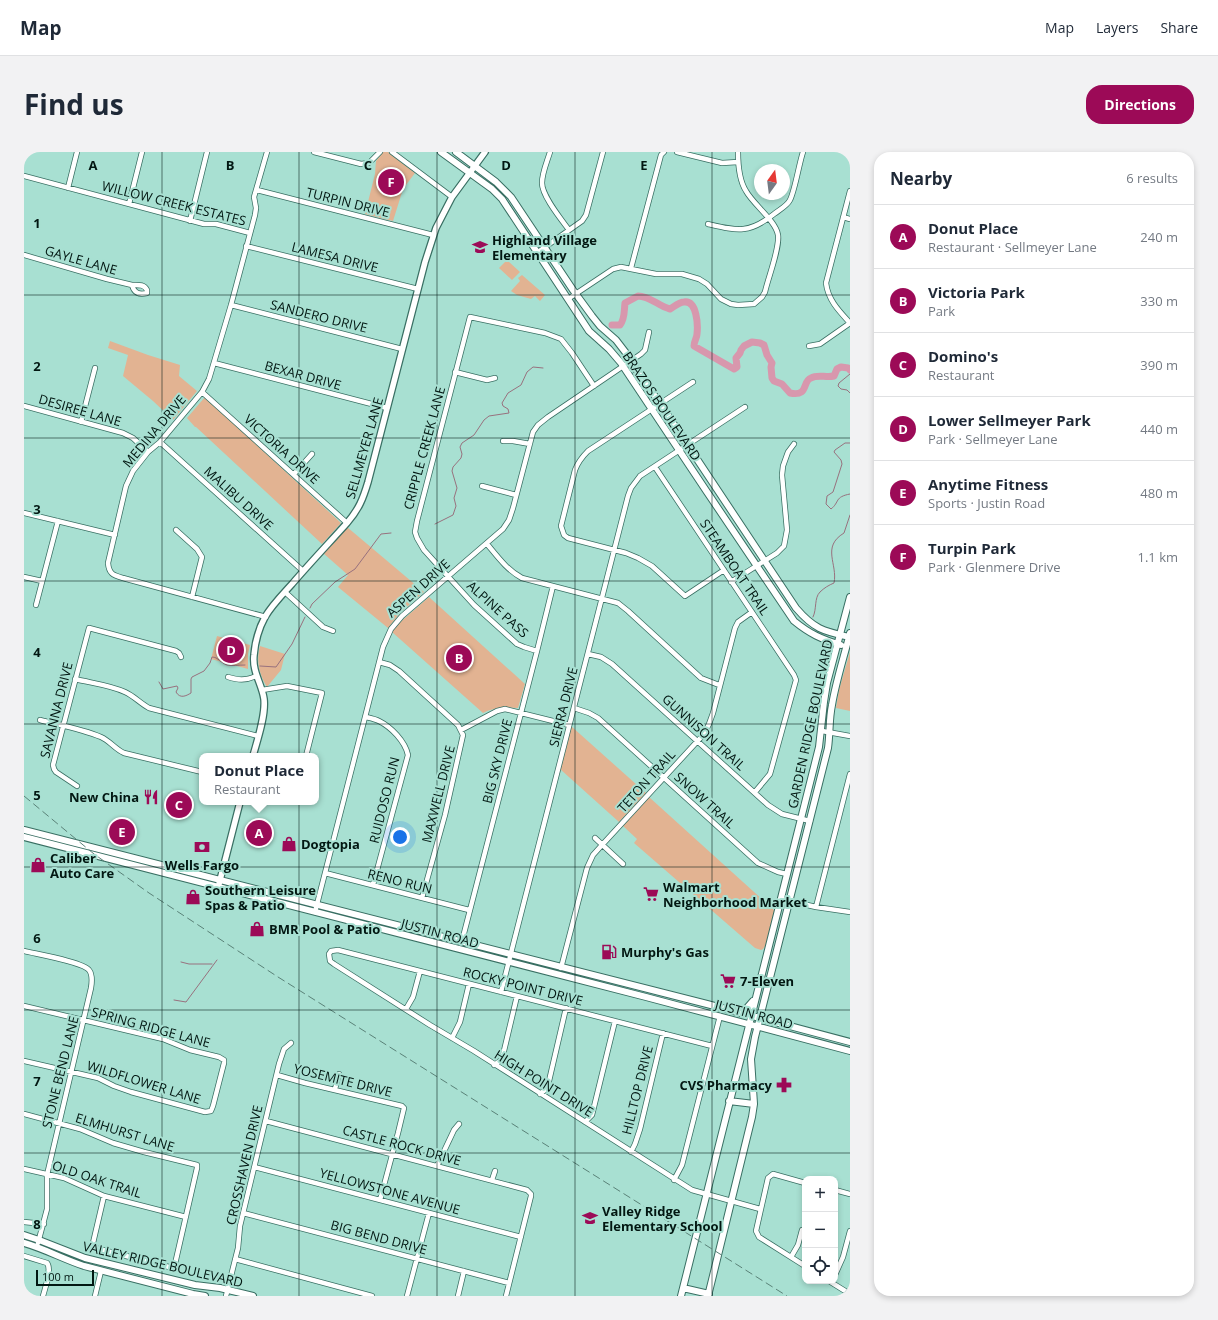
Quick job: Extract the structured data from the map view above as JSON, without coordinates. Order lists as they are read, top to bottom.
{
  "streets": {
    "main road": [
      "BRAZOS BOULEVARD",
      "GARDEN RIDGE BOULEVARD",
      "JUSTIN ROAD",
      "VALLEY RIDGE BOULEVARD"
    ],
    "street": [
      "TURPIN DRIVE",
      "WILLOW CREEK ESTATES",
      "LAMESA DRIVE",
      "GAYLE LANE",
      "SANDERO DRIVE",
      "BEXAR DRIVE",
      "DESIREE LANE",
      "MEDINA DRIVE",
      "SELLMEYER LANE",
      "CRIPPLE CREEK LANE",
      "VICTORIA DRIVE",
      "MALIBU DRIVE",
      "STEAMBOAT TRAIL",
      "ASPEN DRIVE",
      "ALPINE PASS",
      "SIERRA DRIVE",
      "SAVANNA DRIVE",
      "GUNNISON TRAIL",
      "BIG SKY DRIVE",
      "TETON TRAIL",
      "MAXWELL DRIVE",
      "RUIDOSO RUN",
      "SNOW TRAIL",
      "RENO RUN",
      "ROCKY POINT DRIVE",
      "SPRING RIDGE LANE",
      "STONE BEND LANE",
      "YOSEMITE DRIVE",
      "WILDFLOWER LANE",
      "HIGH POINT DRIVE",
      "HILLTOP DRIVE",
      "ELMHURST LANE",
      "CASTLE ROCK DRIVE",
      "CROSSHAVEN DRIVE",
      "OLD OAK TRAIL",
      "YELLOWSTONE AVENUE",
      "BIG BEND DRIVE"
    ]
  },
  "crossings": [
    ["TURPIN DRIVE", "MEDINA DRIVE"],
    ["TURPIN DRIVE", "SELLMEYER LANE"],
    ["WILLOW CREEK ESTATES", "MEDINA DRIVE"],
    ["LAMESA DRIVE", "MEDINA DRIVE"],
    ["LAMESA DRIVE", "SELLMEYER LANE"],
    ["SANDERO DRIVE", "MEDINA DRIVE"],
    ["SANDERO DRIVE", "SELLMEYER LANE"],
    ["BEXAR DRIVE", "MEDINA DRIVE"],
    ["BEXAR DRIVE", "SELLMEYER LANE"],
    ["BRAZOS BOULEVARD", "SELLMEYER LANE"],
    ["BRAZOS BOULEVARD", "ASPEN DRIVE"],
    ["BRAZOS BOULEVARD", "SIERRA DRIVE"],
    ["BRAZOS BOULEVARD", "GARDEN RIDGE BOULEVARD"],
    ["DESIREE LANE", "MEDINA DRIVE"],
    ["MEDINA DRIVE", "SELLMEYER LANE"],
    ["MEDINA DRIVE", "VICTORIA DRIVE"],
    ["MEDINA DRIVE", "MALIBU DRIVE"],
    ["SELLMEYER LANE", "VICTORIA DRIVE"],
    ["SELLMEYER LANE", "MALIBU DRIVE"],
    ["CRIPPLE CREEK LANE", "ASPEN DRIVE"],
    ["CRIPPLE CREEK LANE", "ALPINE PASS"],
    ["STEAMBOAT TRAIL", "SIERRA DRIVE"],
    ["STEAMBOAT TRAIL", "GUNNISON TRAIL"],
    ["STEAMBOAT TRAIL", "TETON TRAIL"],
    ["ASPEN DRIVE", "ALPINE PASS"],
    ["ASPEN DRIVE", "MAXWELL DRIVE"],
    ["ASPEN DRIVE", "RUIDOSO RUN"],
    ["ASPEN DRIVE", "RENO RUN"],
    ["ASPEN DRIVE", "JUSTIN ROAD"],
    ["ALPINE PASS", "BIG SKY DRIVE"],
    ["SIERRA DRIVE", "GUNNISON TRAIL"],
    ["SIERRA DRIVE", "SNOW TRAIL"],
    ["SIERRA DRIVE", "JUSTIN ROAD"],
    ["SIERRA DRIVE", "ROCKY POINT DRIVE"],
    ["GARDEN RIDGE BOULEVARD", "GUNNISON TRAIL"],
    ["GARDEN RIDGE BOULEVARD", "SNOW TRAIL"],
    ["GARDEN RIDGE BOULEVARD", "JUSTIN ROAD"],
    ["GARDEN RIDGE BOULEVARD", "HIGH POINT DRIVE"],
    ["GUNNISON TRAIL", "TETON TRAIL"],
    ["BIG SKY DRIVE", "RENO RUN"],
    ["BIG SKY DRIVE", "JUSTIN ROAD"],
    ["TETON TRAIL", "SNOW TRAIL"],
    ["TETON TRAIL", "JUSTIN ROAD"],
    ["MAXWELL DRIVE", "RENO RUN"],
    ["RUIDOSO RUN", "RENO RUN"],
    ["ROCKY POINT DRIVE", "HIGH POINT DRIVE"],
    ["ROCKY POINT DRIVE", "HILLTOP DRIVE"],
    ["SPRING RIDGE LANE", "STONE BEND LANE"],
    ["SPRING RIDGE LANE", "WILDFLOWER LANE"],
    ["STONE BEND LANE", "WILDFLOWER LANE"],
    ["STONE BEND LANE", "ELMHURST LANE"],
    ["STONE BEND LANE", "OLD OAK TRAIL"],
    ["STONE BEND LANE", "VALLEY RIDGE BOULEVARD"],
    ["YOSEMITE DRIVE", "CASTLE ROCK DRIVE"],
    ["YOSEMITE DRIVE", "CROSSHAVEN DRIVE"],
    ["HIGH POINT DRIVE", "HILLTOP DRIVE"],
    ["ELMHURST LANE", "OLD OAK TRAIL"],
    ["CASTLE ROCK DRIVE", "CROSSHAVEN DRIVE"],
    ["CASTLE ROCK DRIVE", "YELLOWSTONE AVENUE"],
    ["CROSSHAVEN DRIVE", "YELLOWSTONE AVENUE"],
    ["CROSSHAVEN DRIVE", "BIG BEND DRIVE"],
    ["CROSSHAVEN DRIVE", "VALLEY RIDGE BOULEVARD"]
  ],
  "places": {
    "school or university": ["Highland Village Elementary", "Valley Ridge Elementary School"],
    "restaurant": ["New China"],
    "shop": [
      "Dogtopia",
      "Caliber Auto Care",
      "Southern Leisure Spas & Patio",
      "BMR Pool & Patio"
    ],
    "bank": ["Wells Fargo"],
    "supermarket": ["Walmart Neighborhood Market", "7-Eleven"],
    "fuel station": ["Murphy's Gas"],
    "pharmacy": ["CVS Pharmacy"]
  },
  "scale_bar": "100 m",
  "north": "top",
  "page": {
    "header": "Map",
    "nav": ["Map", "Layers", "Share"],
    "title": "Find us",
    "buttons": "Directions",
    "heading": ["Nearby", "6 results"],
    "pins": [
      "F",
      "D",
      "B",
      "C",
      "E",
      "A"
    ],
    "list": [
      {
        "mark": "A",
        "name": "Donut Place",
        "note": "Restaurant · Sellmeyer Lane",
        "value": "240 m"
      },
      {
        "mark": "B",
        "name": "Victoria Park",
        "note": "Park",
        "value": "330 m"
      },
      {
        "mark": "C",
        "name": "Domino's",
        "note": "Restaurant",
        "value": "390 m"
      },
      {
        "mark": "D",
        "name": "Lower Sellmeyer Park",
        "note": "Park · Sellmeyer Lane",
        "value": "440 m"
      },
      {
        "mark": "E",
        "name": "Anytime Fitness",
        "note": "Sports · Justin Road",
        "value": "480 m"
      },
      {
        "mark": "F",
        "name": "Turpin Park",
        "note": "Park · Glenmere Drive",
        "value": "1.1 km"
      }
    ],
    "popup": ["Donut Place", "Restaurant"],
    "map_buttons": ["+", "−"],
    "scale": "100 m"
  },
  "grid": {
    "columns": [
      "A",
      "B",
      "C",
      "D",
      "E"
    ],
    "rows": [
      "1",
      "2",
      "3",
      "4",
      "5",
      "6",
      "7",
      "8"
    ]
  }
}
